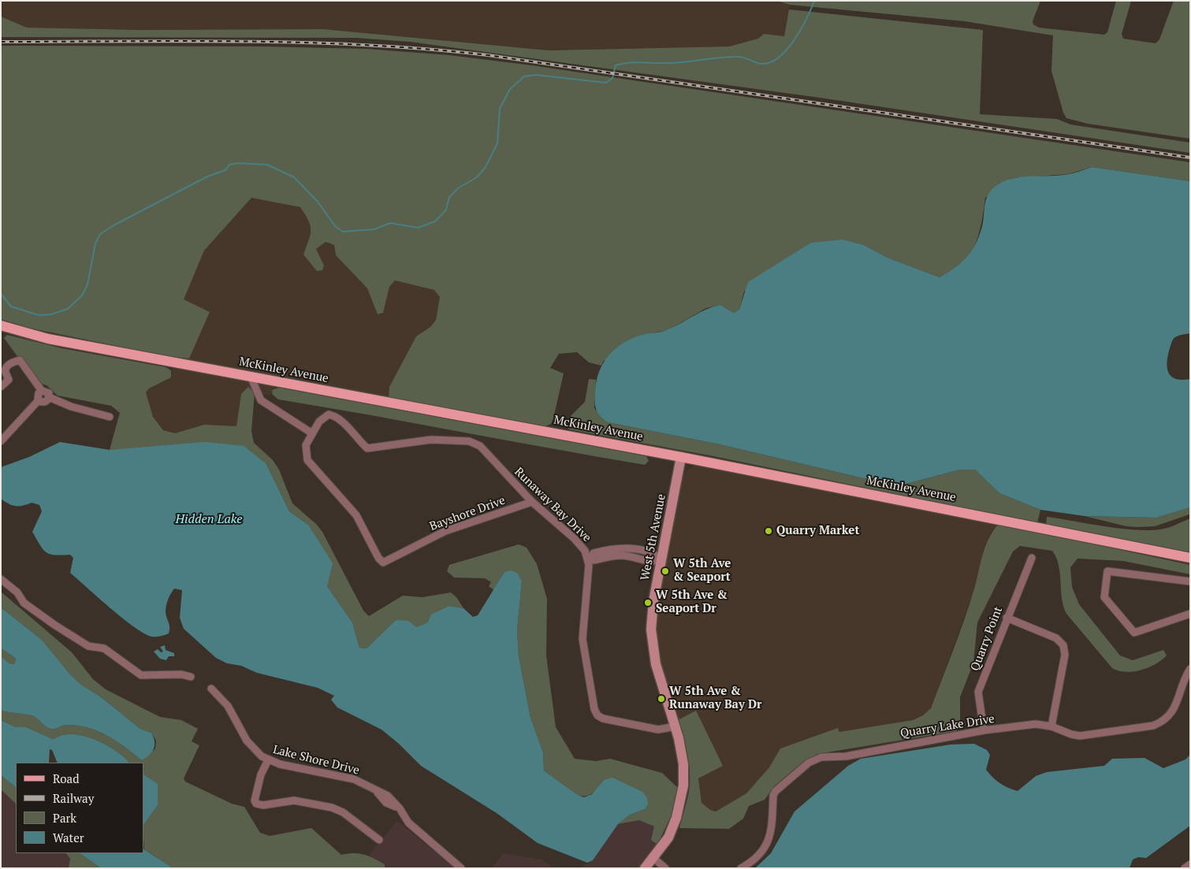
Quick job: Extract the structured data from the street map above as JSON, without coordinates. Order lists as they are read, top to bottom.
{
  "streets": {
    "main road": ["McKinley Avenue", "West 5th Avenue"],
    "street": [
      "Runaway Bay Drive",
      "Bayshore Drive",
      "Quarry Point",
      "Quarry Lake Drive",
      "Lake Shore Drive"
    ]
  },
  "crossings": [
    ["McKinley Avenue", "West 5th Avenue"],
    ["Runaway Bay Drive", "Bayshore Drive"],
    ["Runaway Bay Drive", "West 5th Avenue"],
    ["Quarry Point", "Quarry Lake Drive"]
  ],
  "water": ["Hidden Lake"],
  "places": [
    "Quarry Market",
    "W 5th Ave & Seaport",
    "W 5th Ave & Seaport Dr",
    "W 5th Ave & Runaway Bay Dr"
  ],
  "legend": [
    "Road",
    "Railway",
    "Park",
    "Water"
  ]
}
